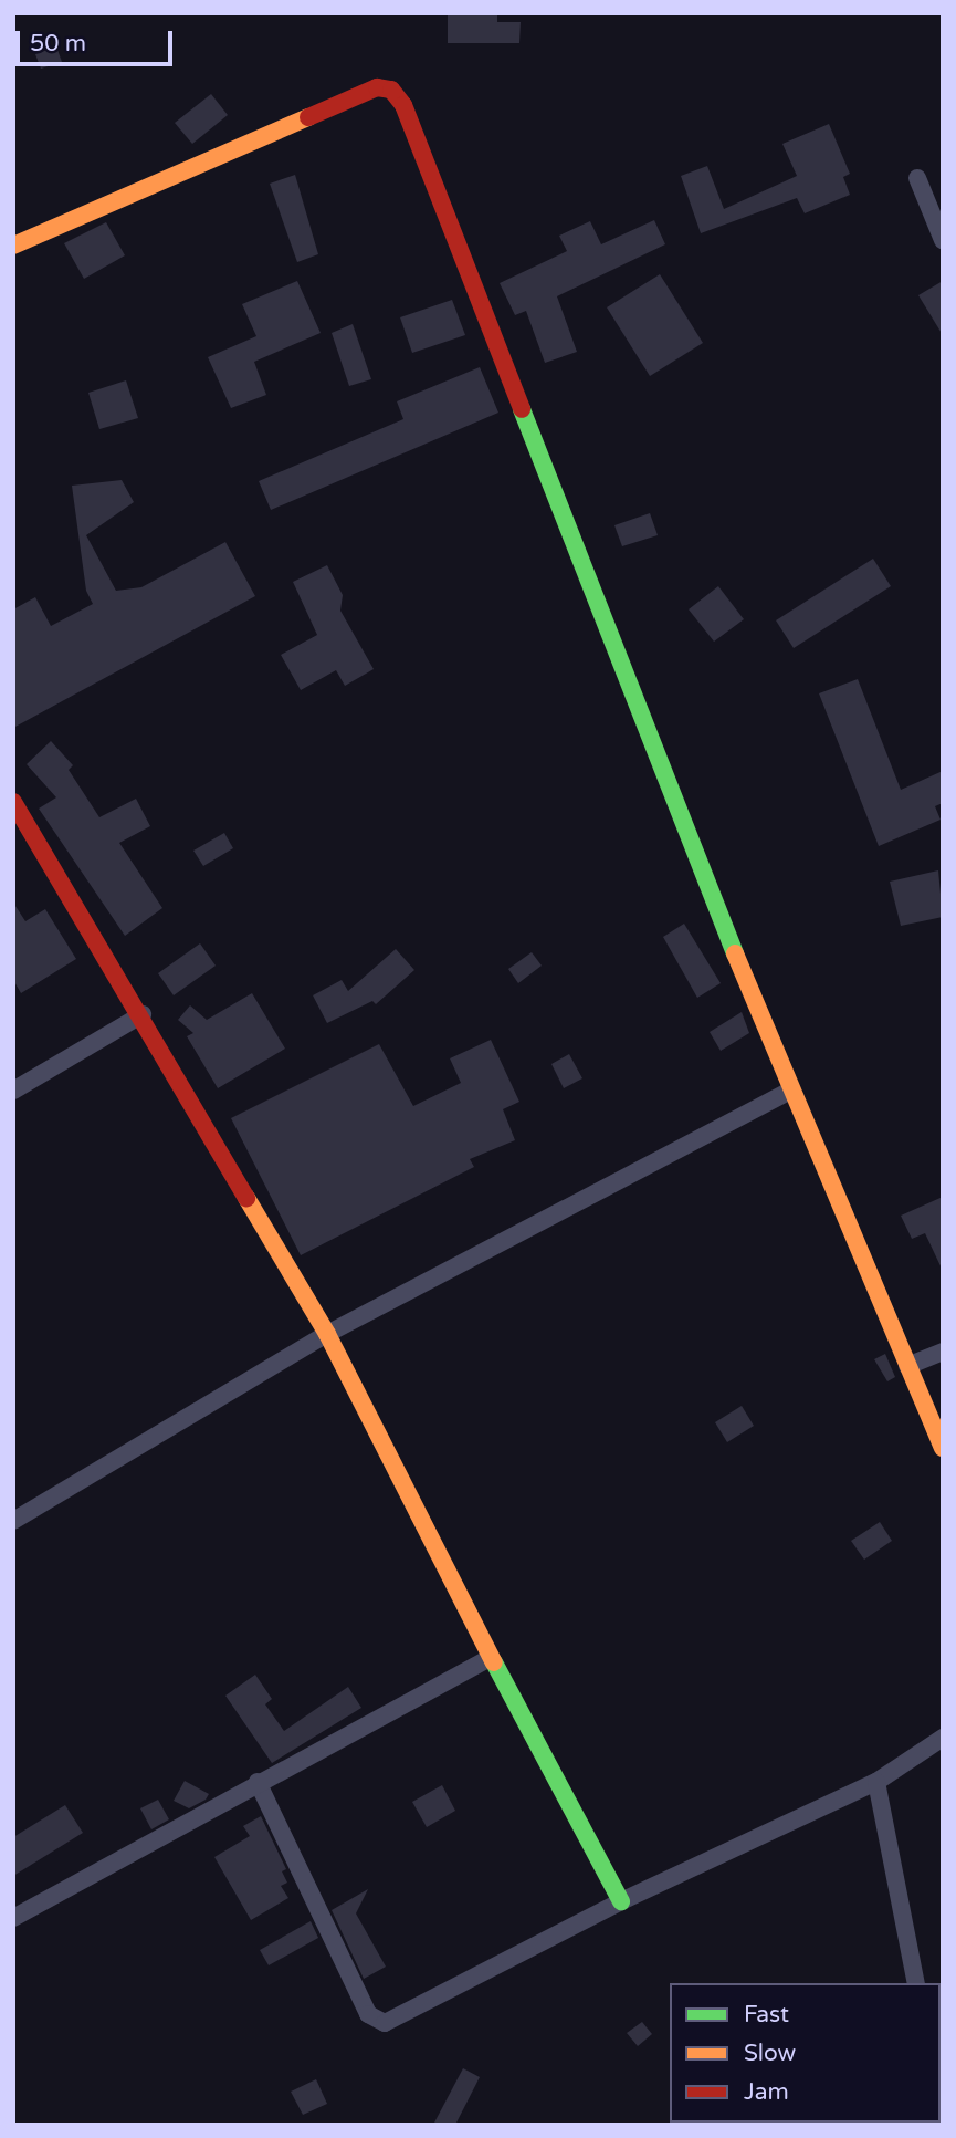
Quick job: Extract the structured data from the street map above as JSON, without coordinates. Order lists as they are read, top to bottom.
{
  "legend": ["Fast", "Slow", "Jam"],
  "scale_bar": "50 m"
}
